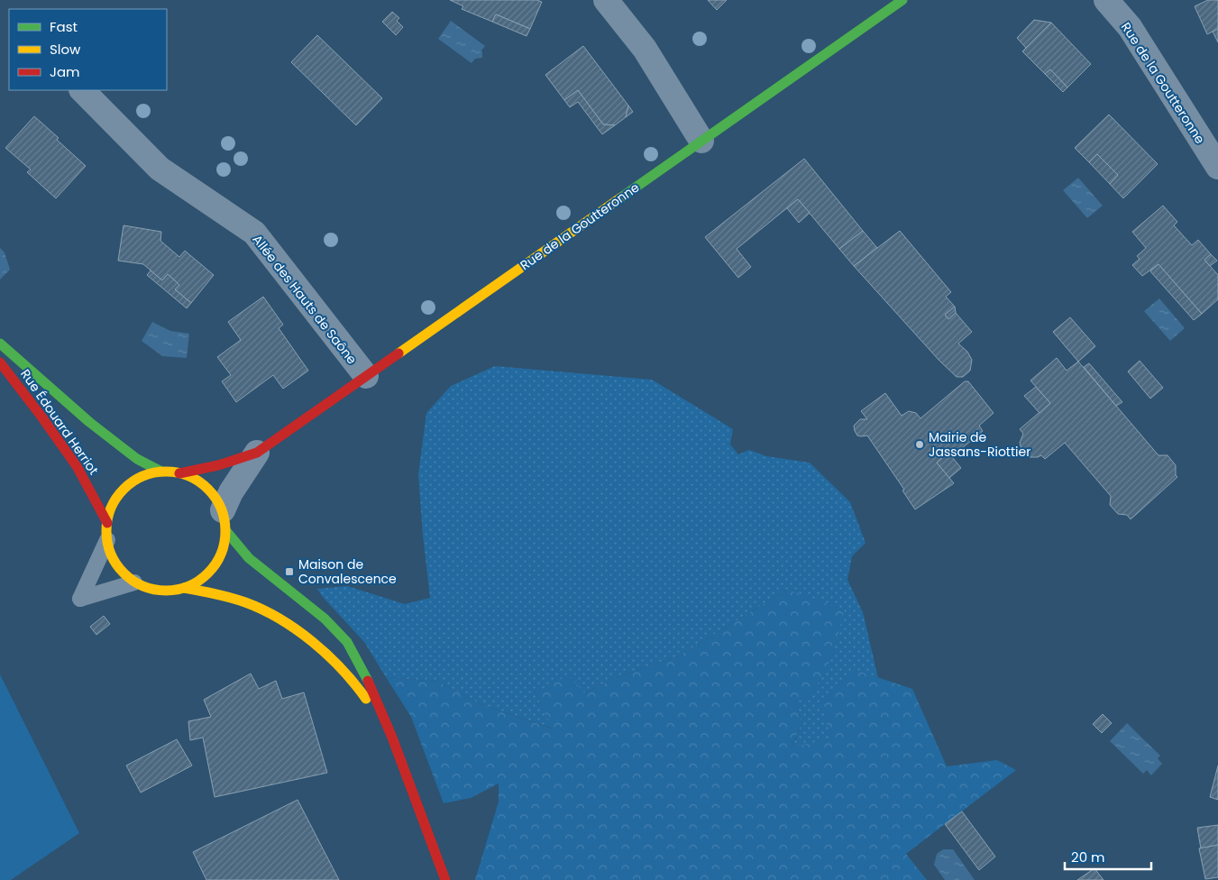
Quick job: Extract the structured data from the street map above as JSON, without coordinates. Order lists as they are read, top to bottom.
{
  "streets": {
    "main road": ["Rue de la Goutteronne", "Rue Édouard Herriot"],
    "street": ["Allée des Hauts de Saône"]
  },
  "crossings": [
    ["Rue de la Goutteronne", "Allée des Hauts de Saône"],
    ["Rue de la Goutteronne", "Rue Édouard Herriot"]
  ],
  "places": {
    "other": ["Mairie de Jassans-Riottier"],
    "transit": ["Maison de Convalescence"]
  },
  "legend": ["Fast", "Slow", "Jam"],
  "scale_bar": "20 m"
}
